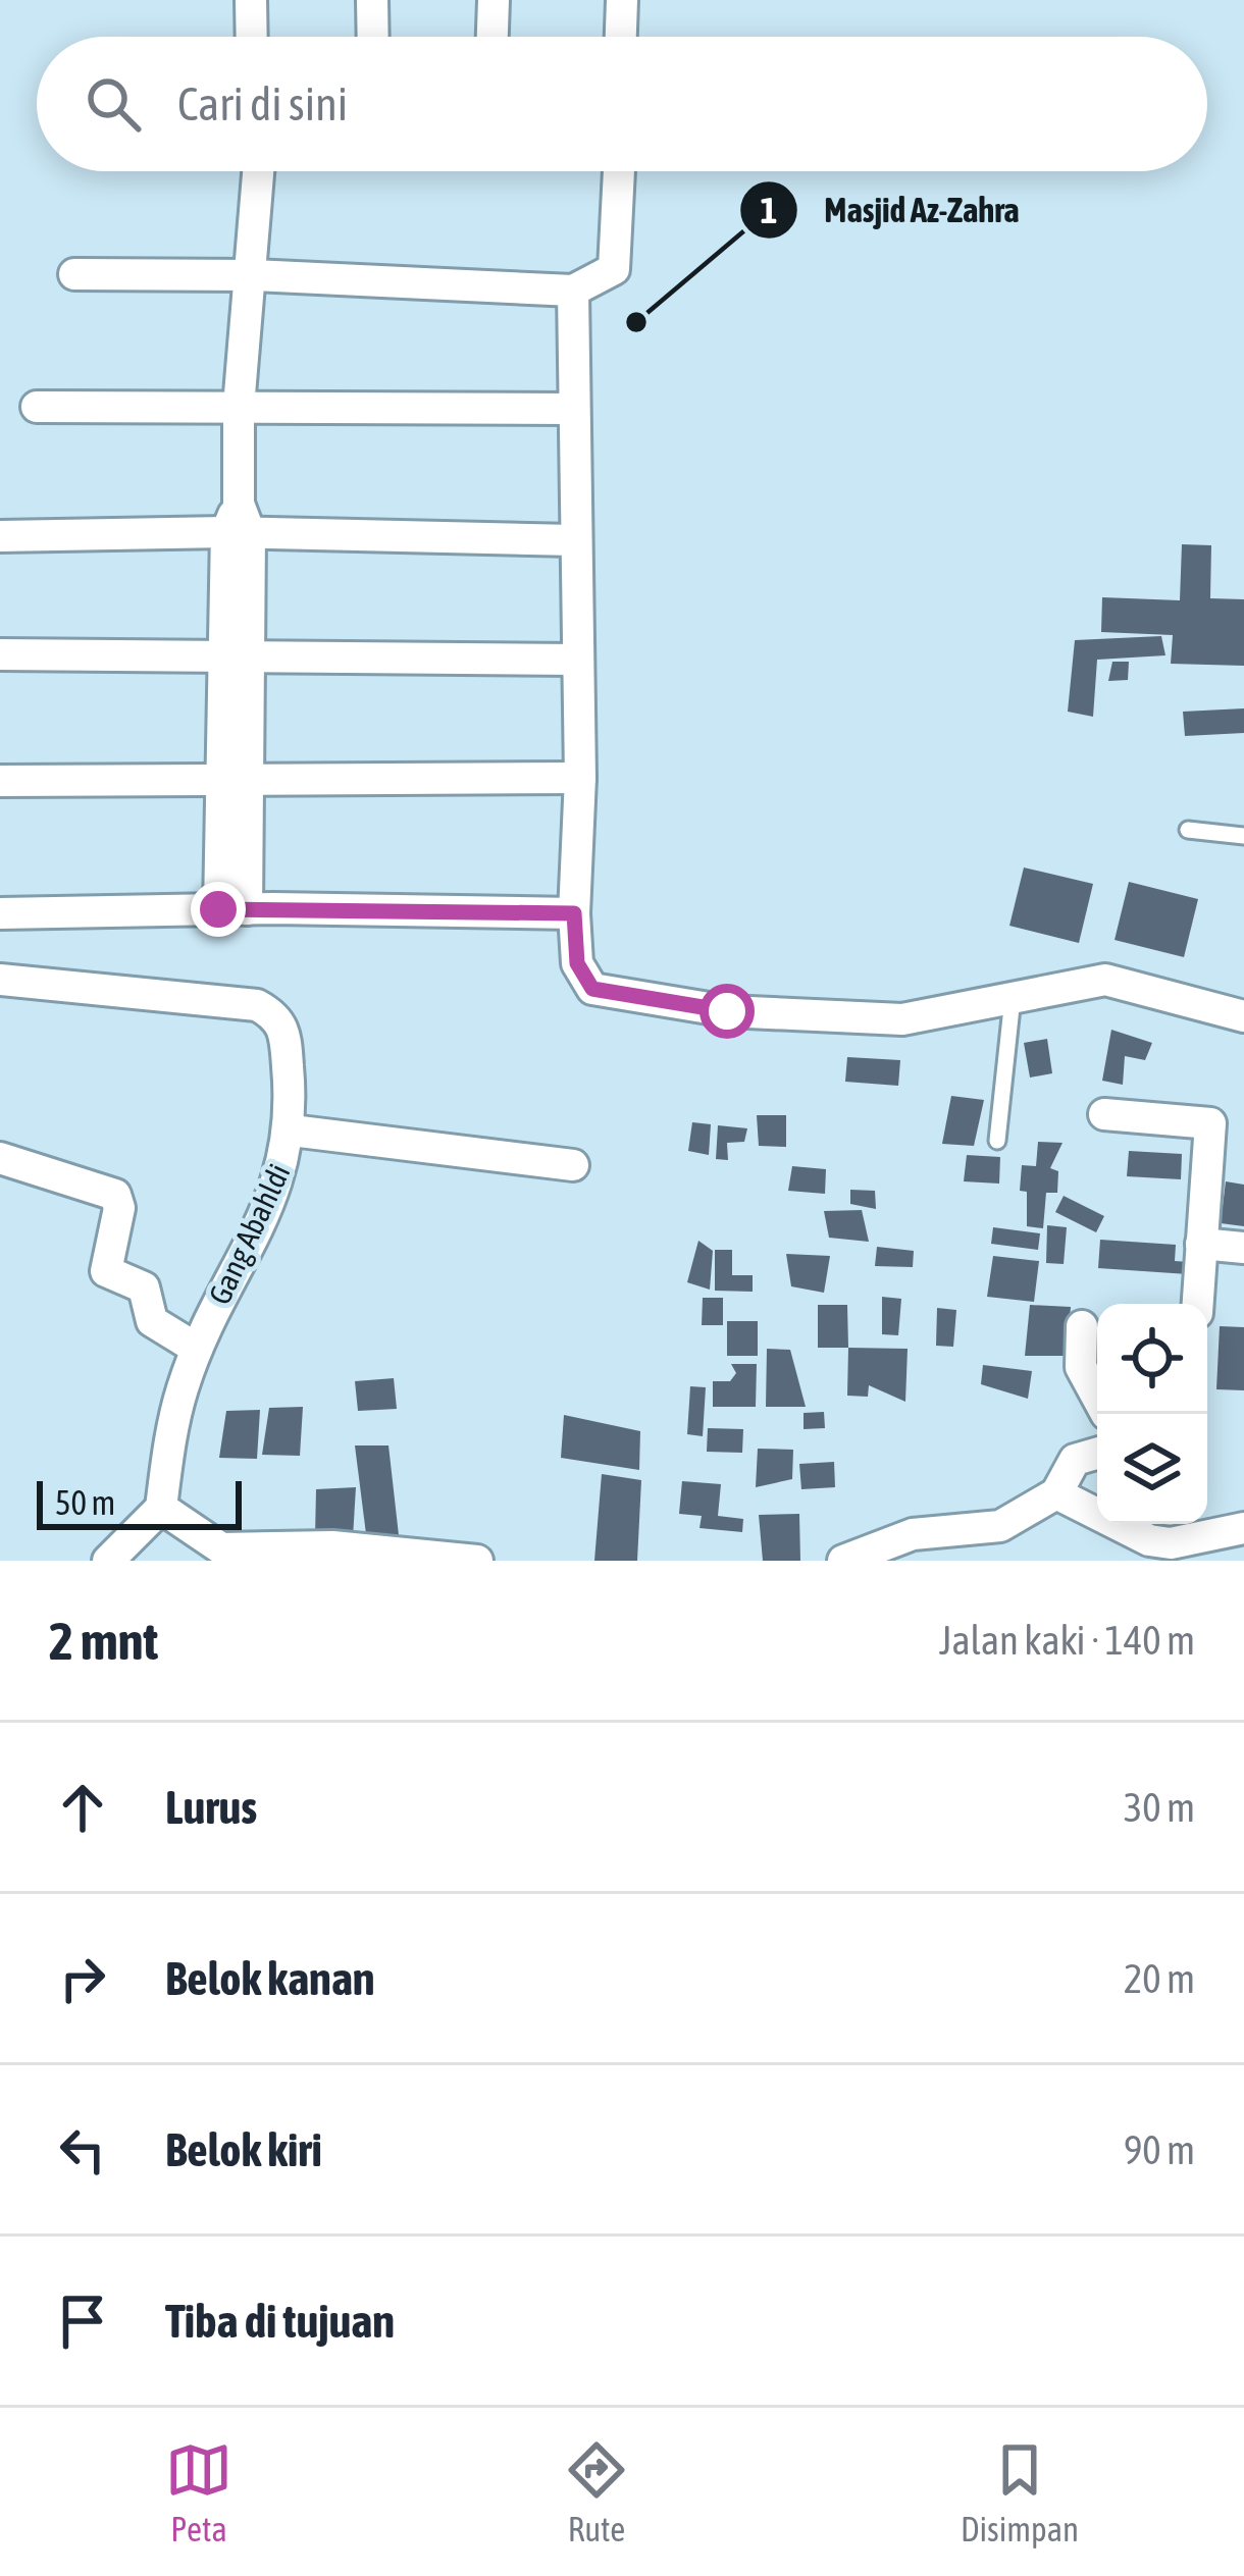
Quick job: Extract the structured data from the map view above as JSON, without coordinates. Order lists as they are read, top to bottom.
{
  "streets": {
    "street": ["Gang Abahldi"]
  },
  "places": ["Masjid Az-Zahra"],
  "scale_bar": "50 m",
  "page": {
    "search": "Cari di sini",
    "scale": "50 m",
    "heading": ["2 mnt", "Jalan kaki · 140 m"],
    "list": [
      ["Lurus", "30 m"],
      ["Belok kanan", "20 m"],
      ["Belok kiri", "90 m"],
      "Tiba di tujuan"
    ],
    "nav": ["Peta", "Rute", "Disimpan"]
  }
}
